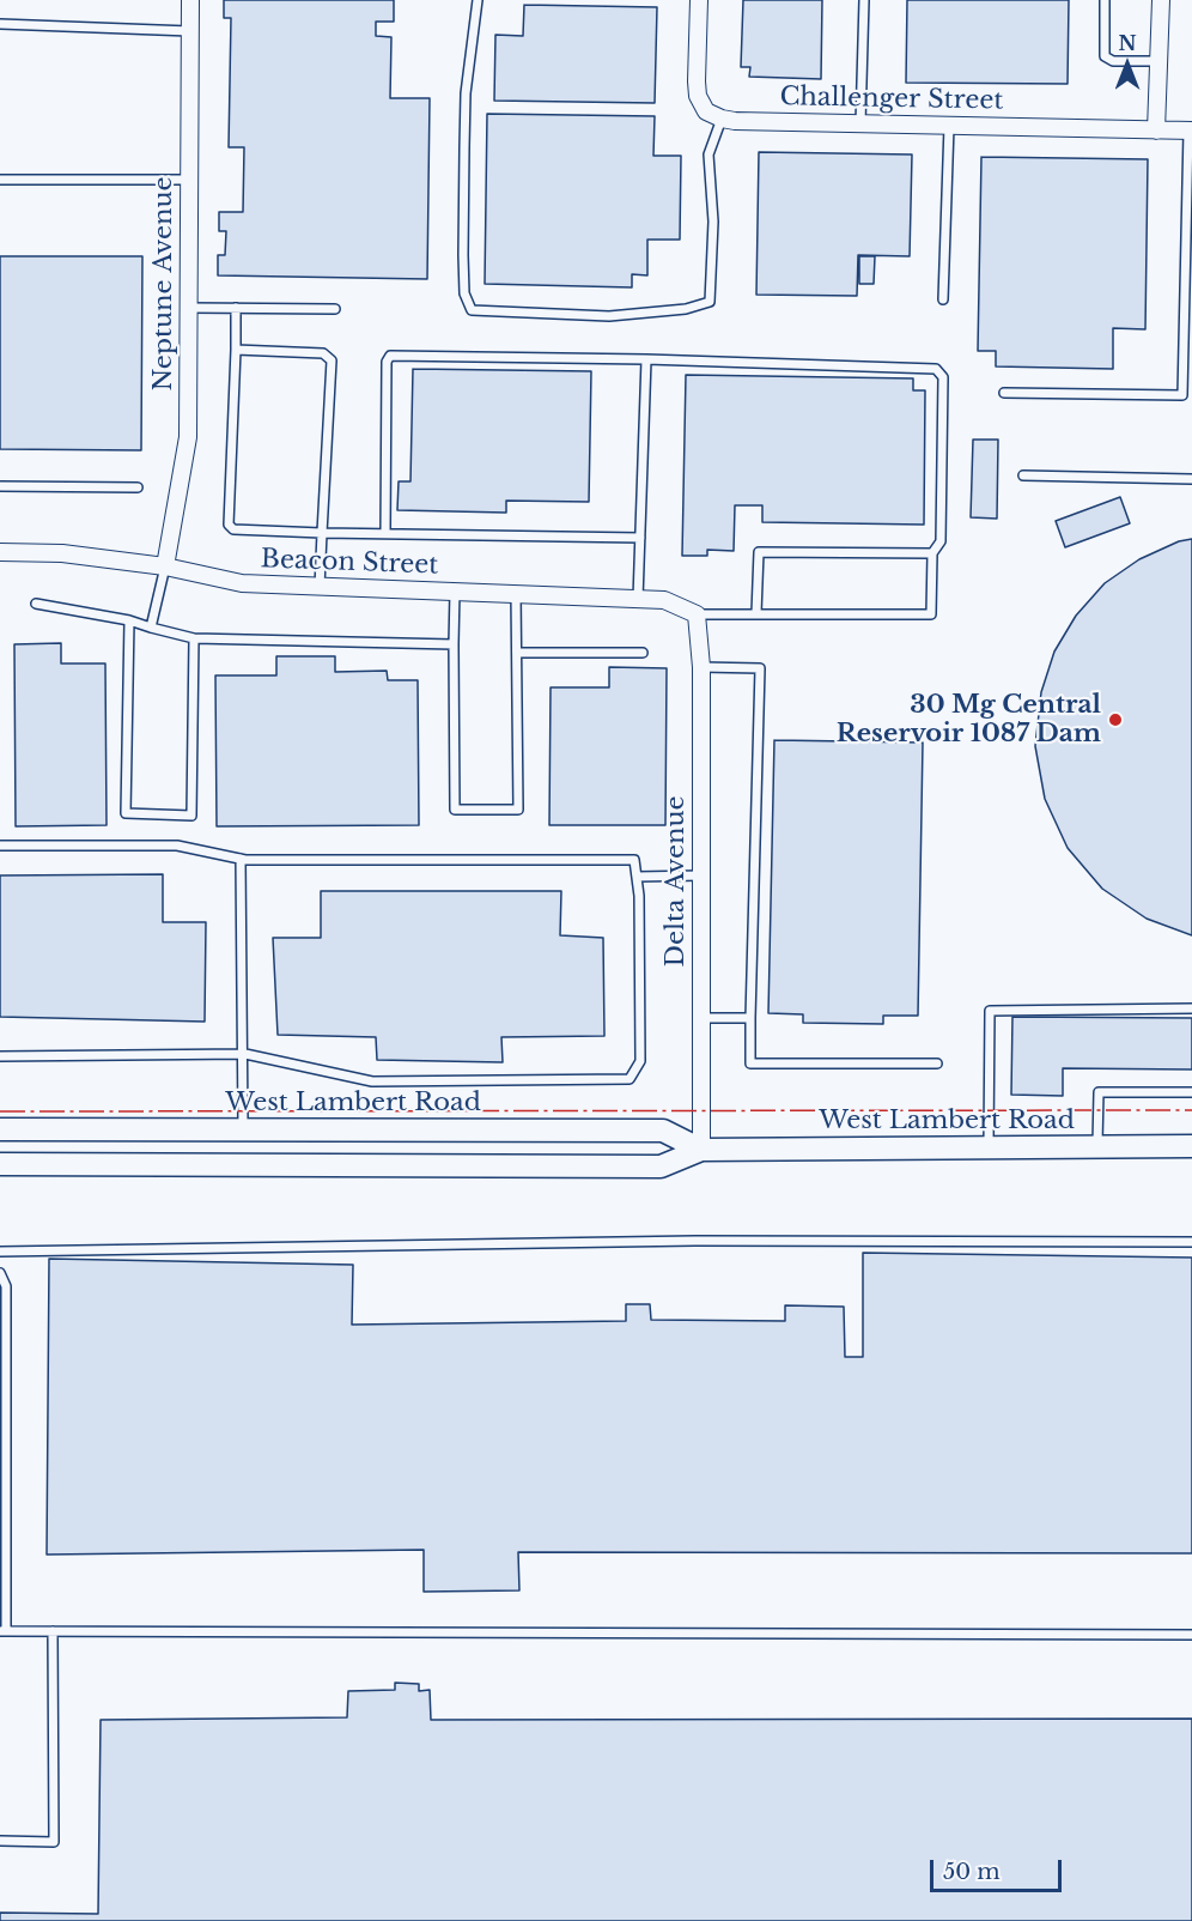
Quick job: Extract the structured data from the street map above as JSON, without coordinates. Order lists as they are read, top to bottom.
{
  "streets": {
    "main road": ["West Lambert Road"],
    "street": [
      "Challenger Street",
      "Neptune Avenue",
      "Beacon Street",
      "Delta Avenue"
    ]
  },
  "crossings": [
    ["Neptune Avenue", "Beacon Street"],
    ["Beacon Street", "Delta Avenue"],
    ["Delta Avenue", "West Lambert Road"]
  ],
  "places": ["30 Mg Central Reservoir 1087 Dam"],
  "scale_bar": "50 m",
  "north": "top"
}
